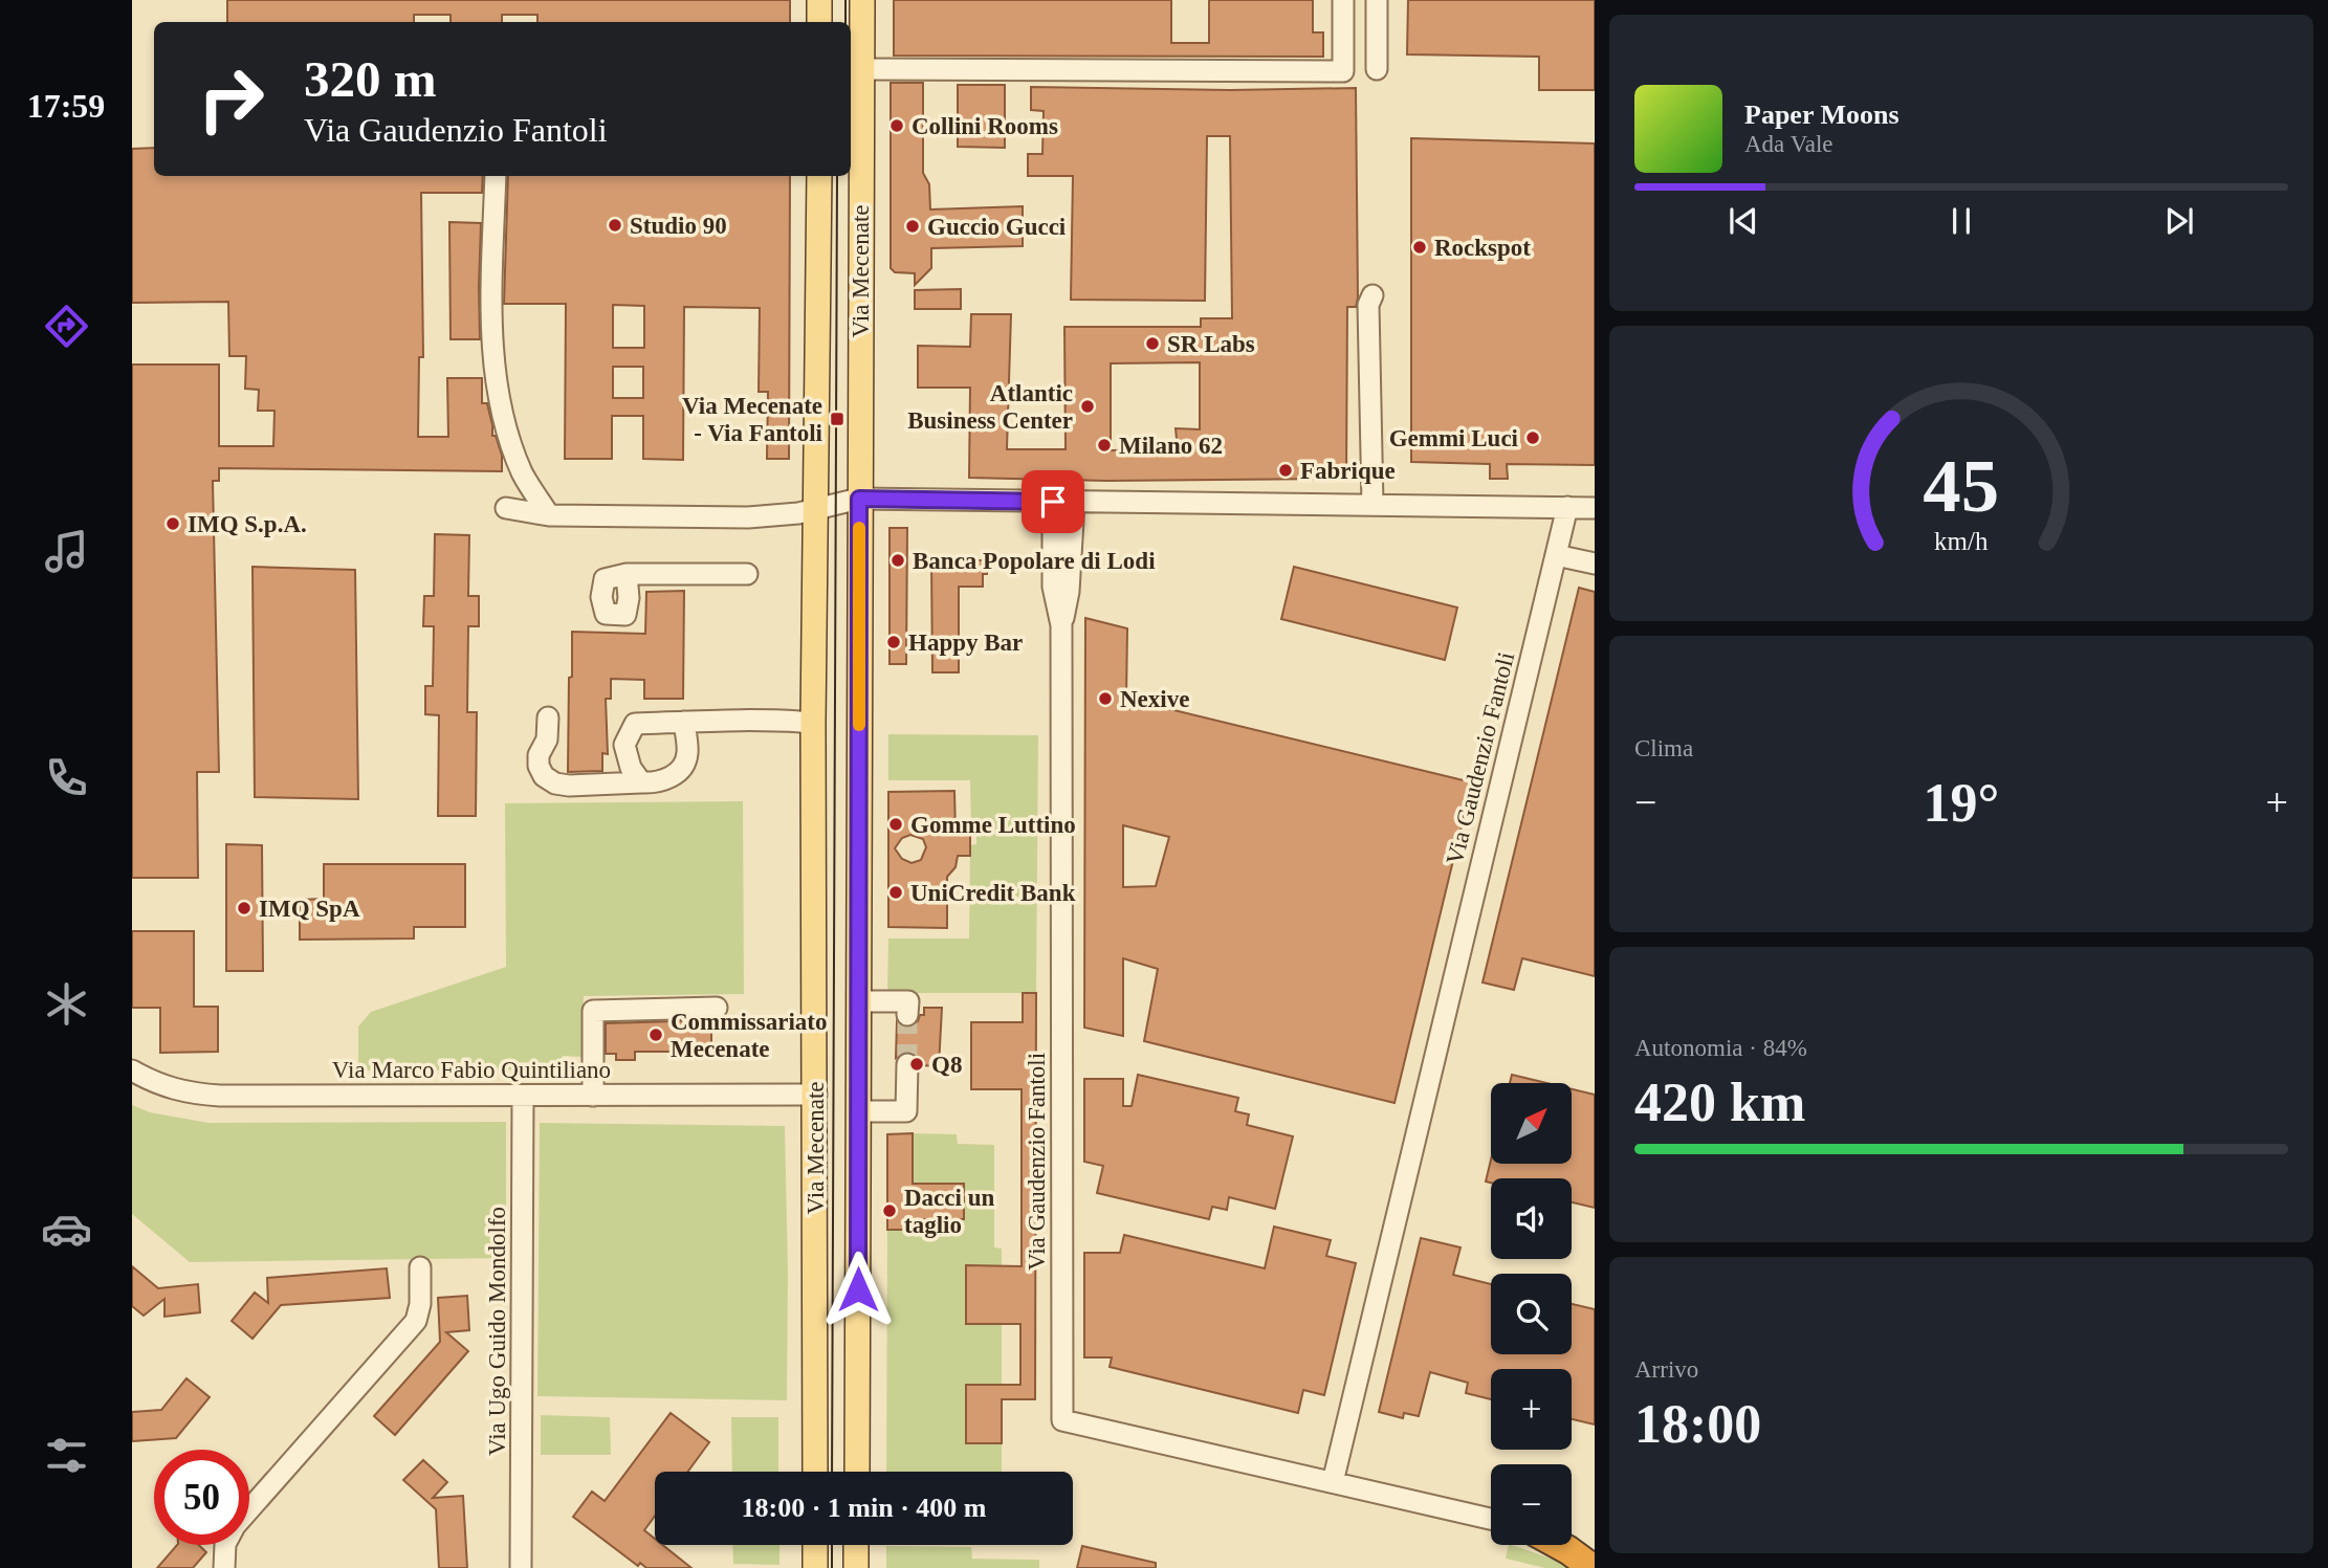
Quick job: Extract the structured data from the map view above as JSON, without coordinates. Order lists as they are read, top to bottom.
{
  "streets": {
    "main road": ["Via Mecenate"],
    "street": ["Via Gaudenzio Fantoli", "Via Marco Fabio Quintiliano", "Via Ugo Guido Mondolfo"]
  },
  "crossings": [
    ["Via Mecenate", "Via Marco Fabio Quintiliano"],
    ["Via Marco Fabio Quintiliano", "Via Ugo Guido Mondolfo"]
  ],
  "places": {
    "other": [
      "Collini Rooms",
      "Studio 90",
      "Guccio Gucci",
      "Rockspot",
      "SR Labs",
      "Atlantic Business Center",
      "Gemmi Luci",
      "Milano 62",
      "Fabrique",
      "IMQ S.p.A.",
      "Banca Popolare di Lodi",
      "Happy Bar",
      "Nexive",
      "Gomme Luttino",
      "UniCredit Bank",
      "IMQ SpA",
      "Commissariato Mecenate",
      "Q8",
      "Dacci un taglio"
    ],
    "transit": ["Via Mecenate - Via Fantoli"]
  },
  "north": "top right",
  "page": {
    "tabs": "17:59",
    "turn": ["320 m", "Via Gaudenzio Fantoli"],
    "song": ["Paper Moons", "Ada Vale"],
    "tile": [
      "Clima",
      ["Autonomia · 84%", "420 km"],
      ["Arrivo", "18:00"]
    ],
    "heat": ["−", "19°", "+"],
    "map_buttons": ["+", "−"],
    "limit": "50",
    "trip": "18:00 · 1 min · 400 m",
    "gauge": ["45", "km/h"]
  }
}
